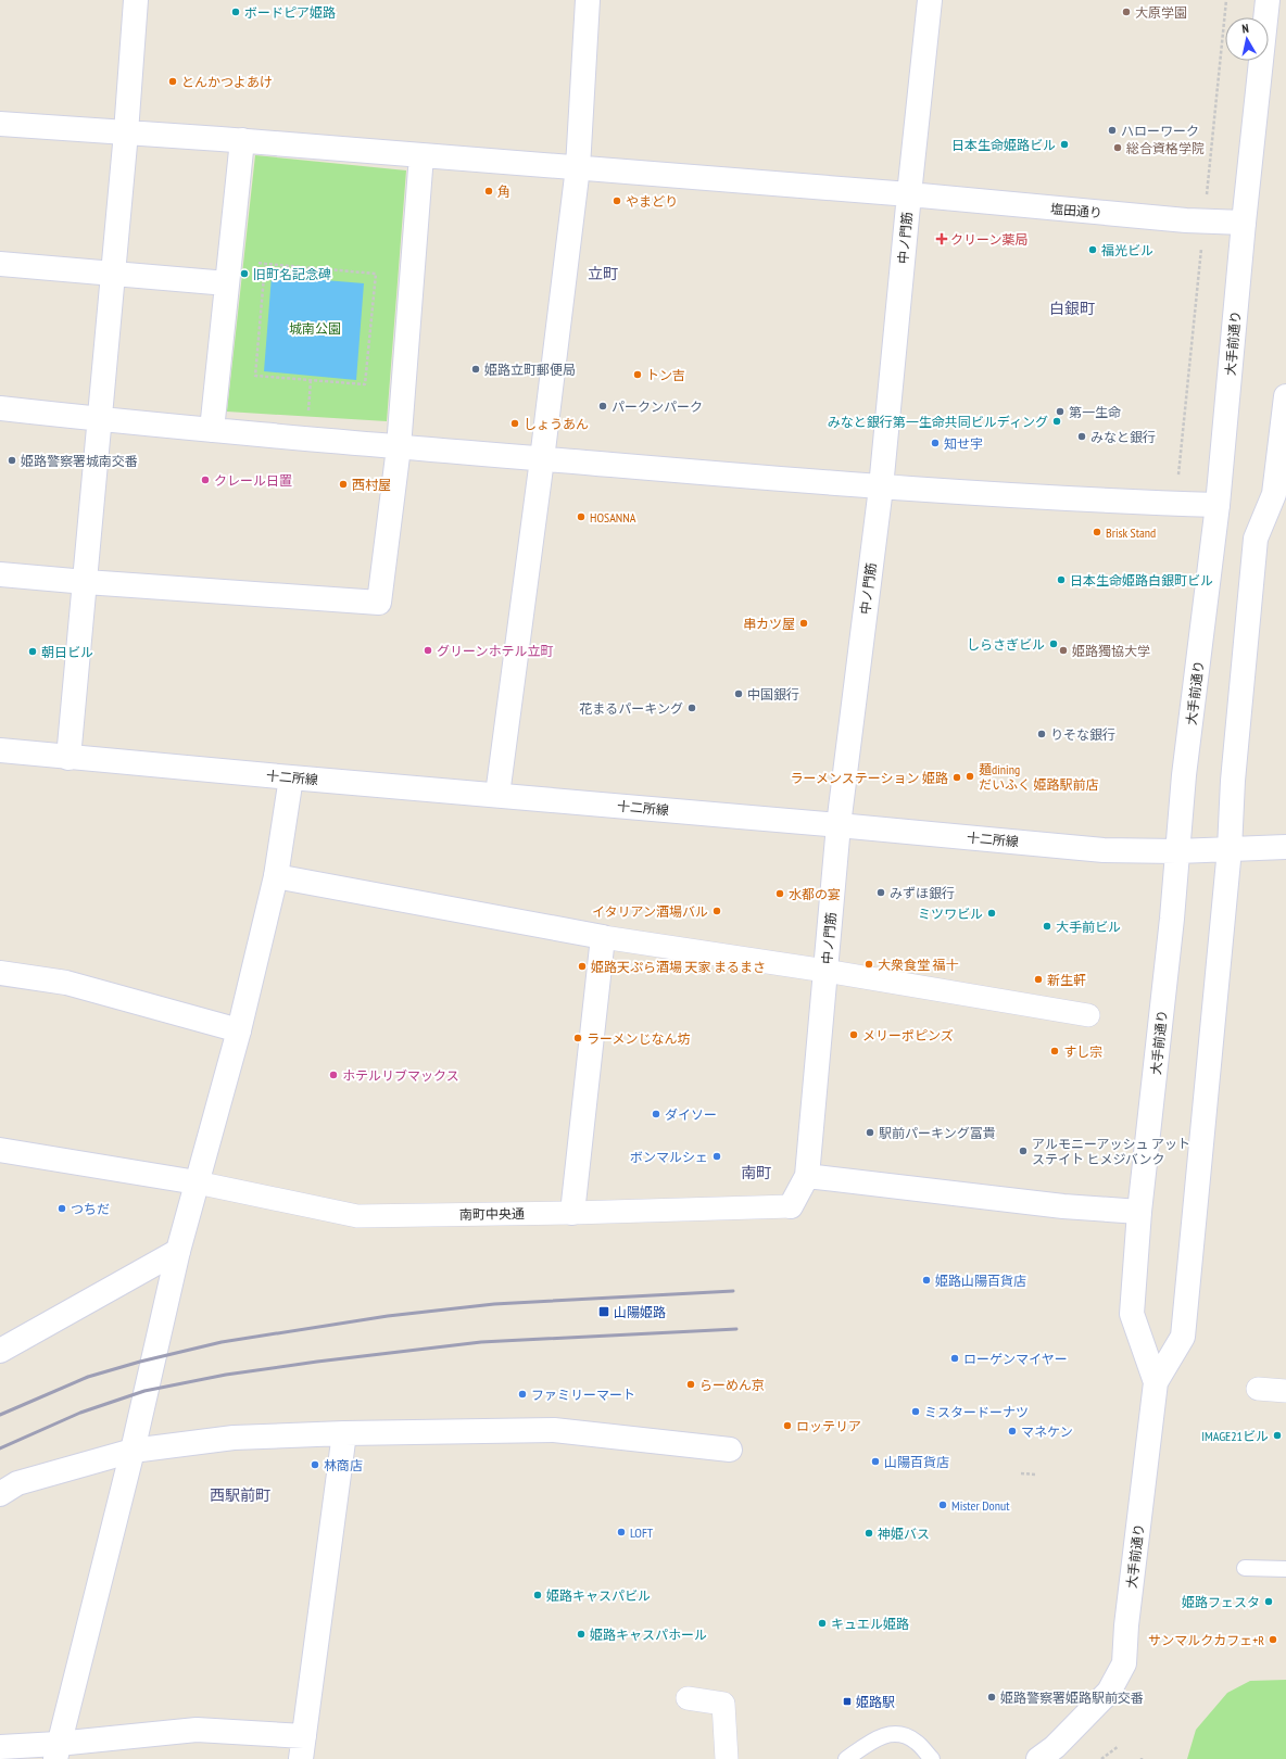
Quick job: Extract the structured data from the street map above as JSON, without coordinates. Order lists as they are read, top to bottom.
{
  "streets": {
    "street": [
      "塩田通り",
      "中ノ門筋",
      "大手前通り",
      "十二所線",
      "南町中央通"
    ]
  },
  "crossings": [
    ["塩田通り", "中ノ門筋"],
    ["塩田通り", "大手前通り"],
    ["中ノ門筋", "十二所線"],
    ["大手前通り", "十二所線"]
  ],
  "districts": [
    "立町",
    "白銀町",
    "南町",
    "西駅前町"
  ],
  "parks": ["城南公園"],
  "places": {
    "other": [
      "ボードピア姫路",
      "大原学園",
      "とんかつよあけ",
      "ハローワーク",
      "日本生命姫路ビル",
      "総合資格学院",
      "角",
      "やまどり",
      "福光ビル",
      "旧町名記念碑",
      "姫路立町郵便局",
      "トン吉",
      "パークンパーク",
      "第一生命",
      "みなと銀行第一生命共同ビルディング",
      "しょうあん",
      "みなと銀行",
      "知せ宇",
      "姫路警察署城南交番",
      "クレール日置",
      "西村屋",
      "HOSANNA",
      "Brisk Stand",
      "日本生命姫路白銀町ビル",
      "串カツ屋",
      "しらさぎビル",
      "グリーンホテル立町",
      "姫路獨協大学",
      "朝日ビル",
      "中国銀行",
      "花まるパーキング",
      "りそな銀行",
      "麺dining だいふく 姫路駅前店",
      "ラーメンステーション 姫路",
      "みずほ銀行",
      "水都の宴",
      "イタリアン酒場バル",
      "ミツワビル",
      "大手前ビル",
      "大衆食堂 福十",
      "姫路天ぷら酒場 天家 まるまさ",
      "新生軒",
      "メリーポピンズ",
      "ラーメンじなん坊",
      "すし宗",
      "ホテルリブマックス",
      "ダイソー",
      "駅前パーキング冨貴",
      "アルモニーアッシュ アット ステイト ヒメジバンク",
      "ボンマルシェ",
      "つちだ",
      "姫路山陽百貨店",
      "ローゲンマイヤー",
      "らーめん京",
      "ファミリーマート",
      "ミスタードーナツ",
      "ロッテリア",
      "マネケン",
      "IMAGE21ビル",
      "山陽百貨店",
      "林商店",
      "Mister Donut",
      "LOFT",
      "神姫バス",
      "姫路キャスパビル",
      "姫路フェスタ",
      "キュエル姫路",
      "姫路キャスパホール",
      "サンマルクカフェ+R",
      "姫路警察署姫路駅前交番"
    ],
    "health": ["クリーン薬局"],
    "transit": ["山陽姫路", "姫路駅"]
  },
  "north": "top"
}
